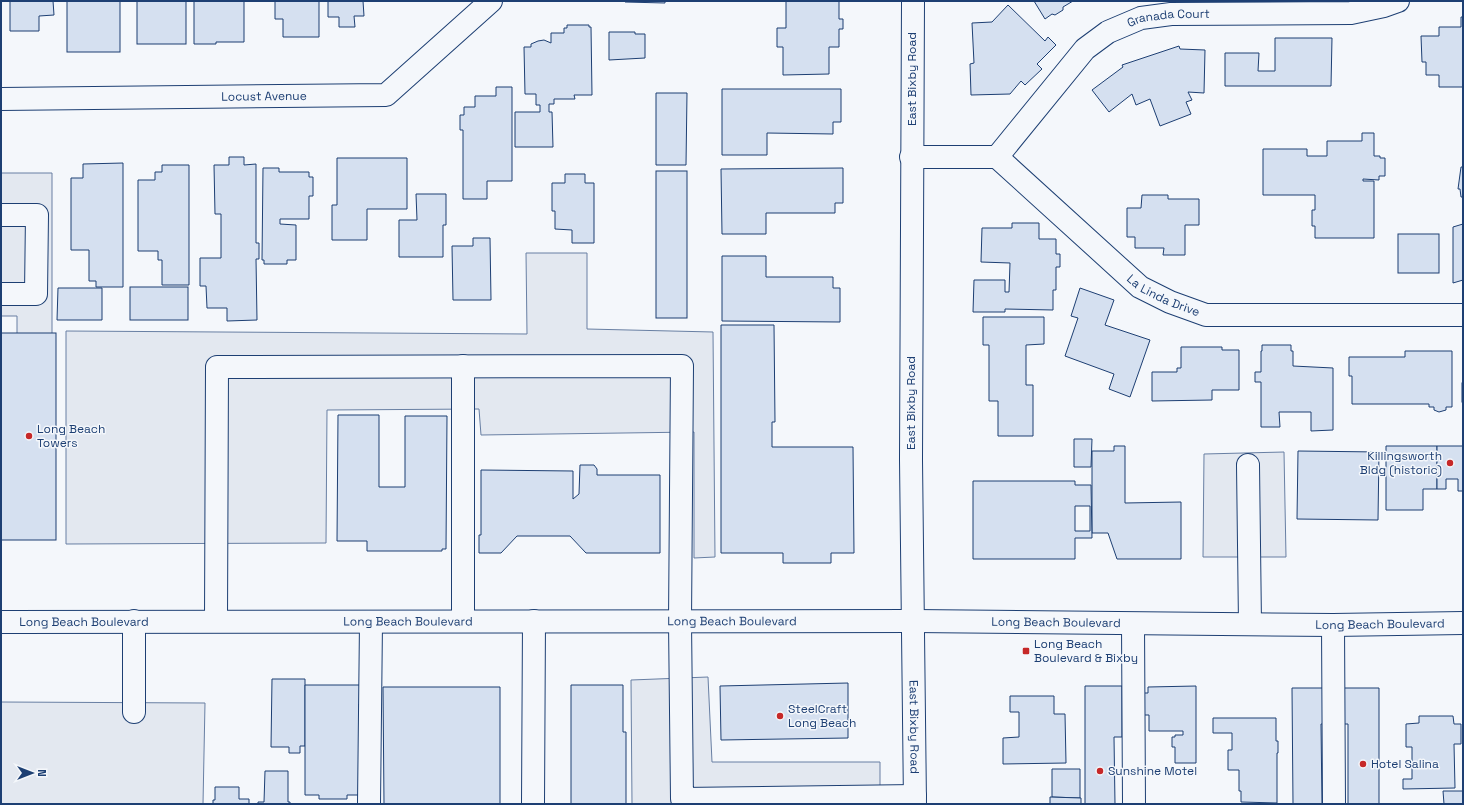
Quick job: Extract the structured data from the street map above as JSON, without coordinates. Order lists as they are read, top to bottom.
{
  "streets": {
    "street": [
      "Granada Court",
      "East Bixby Road",
      "Locust Avenue",
      "La Linda Drive",
      "Long Beach Boulevard"
    ]
  },
  "crossings": [
    ["Granada Court", "La Linda Drive"],
    ["East Bixby Road", "Long Beach Boulevard"]
  ],
  "places": {
    "other": [
      "Long Beach Towers",
      "Killingsworth Bldg (historic)",
      "SteelCraft Long Beach",
      "Hotel Salina",
      "Sunshine Motel"
    ],
    "transit": ["Long Beach Boulevard & Bixby"]
  },
  "north": "right"
}
